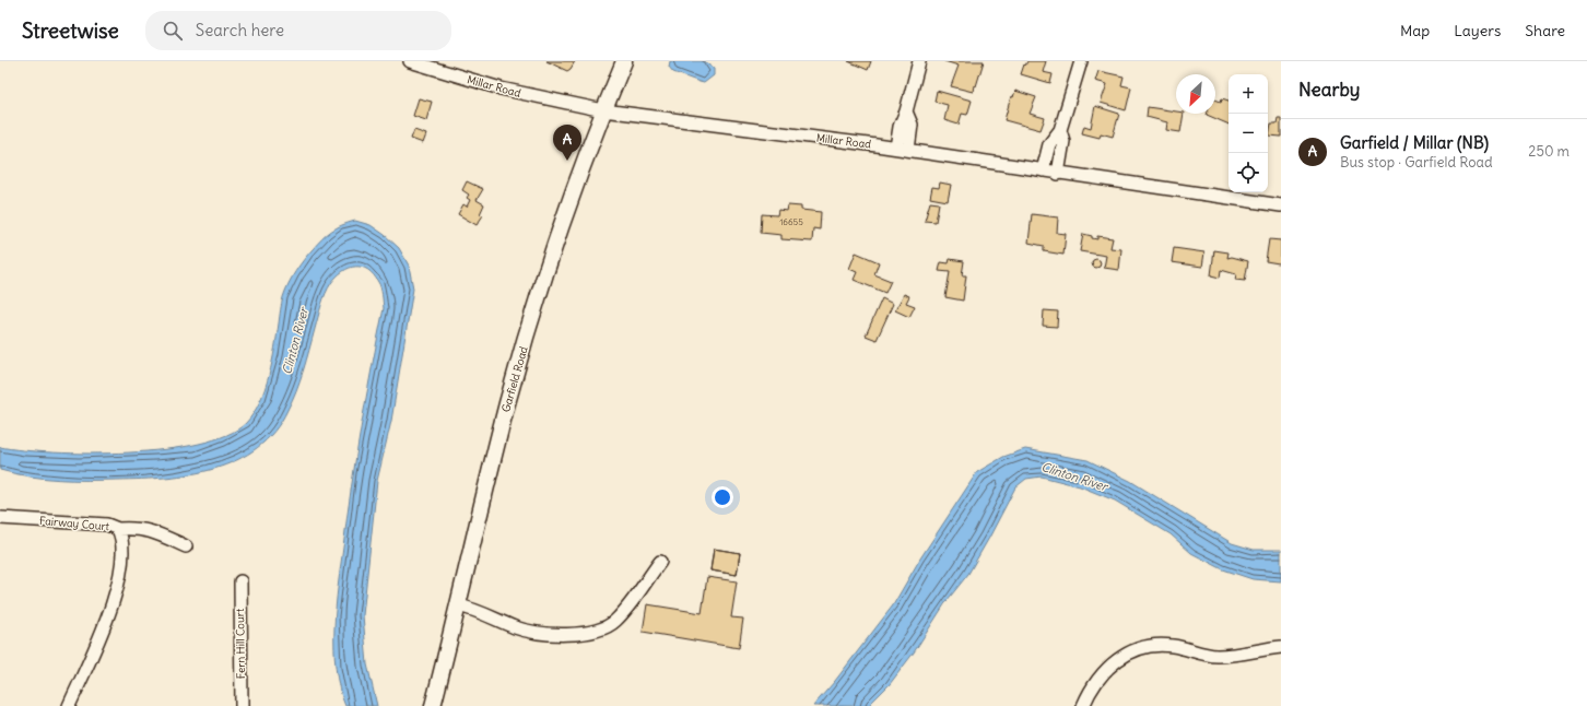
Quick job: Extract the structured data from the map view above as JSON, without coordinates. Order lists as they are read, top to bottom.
{
  "streets": {
    "main road": ["Garfield Road"],
    "street": ["Millar Road", "Fairway Court", "Fern Hill Court"]
  },
  "crossings": [
    ["Millar Road", "Garfield Road"]
  ],
  "water": ["Clinton River"],
  "house_numbers": ["16655"],
  "north": "bottom left",
  "page": {
    "header": "Streetwise",
    "search": "Search here",
    "nav": ["Map", "Layers", "Share"],
    "heading": "Nearby",
    "map_buttons": ["+", "−"],
    "list": [
      {
        "mark": "A",
        "name": "Garfield / Millar (NB)",
        "note": "Bus stop · Garfield Road",
        "value": "250 m"
      }
    ],
    "pins": "A"
  }
}
